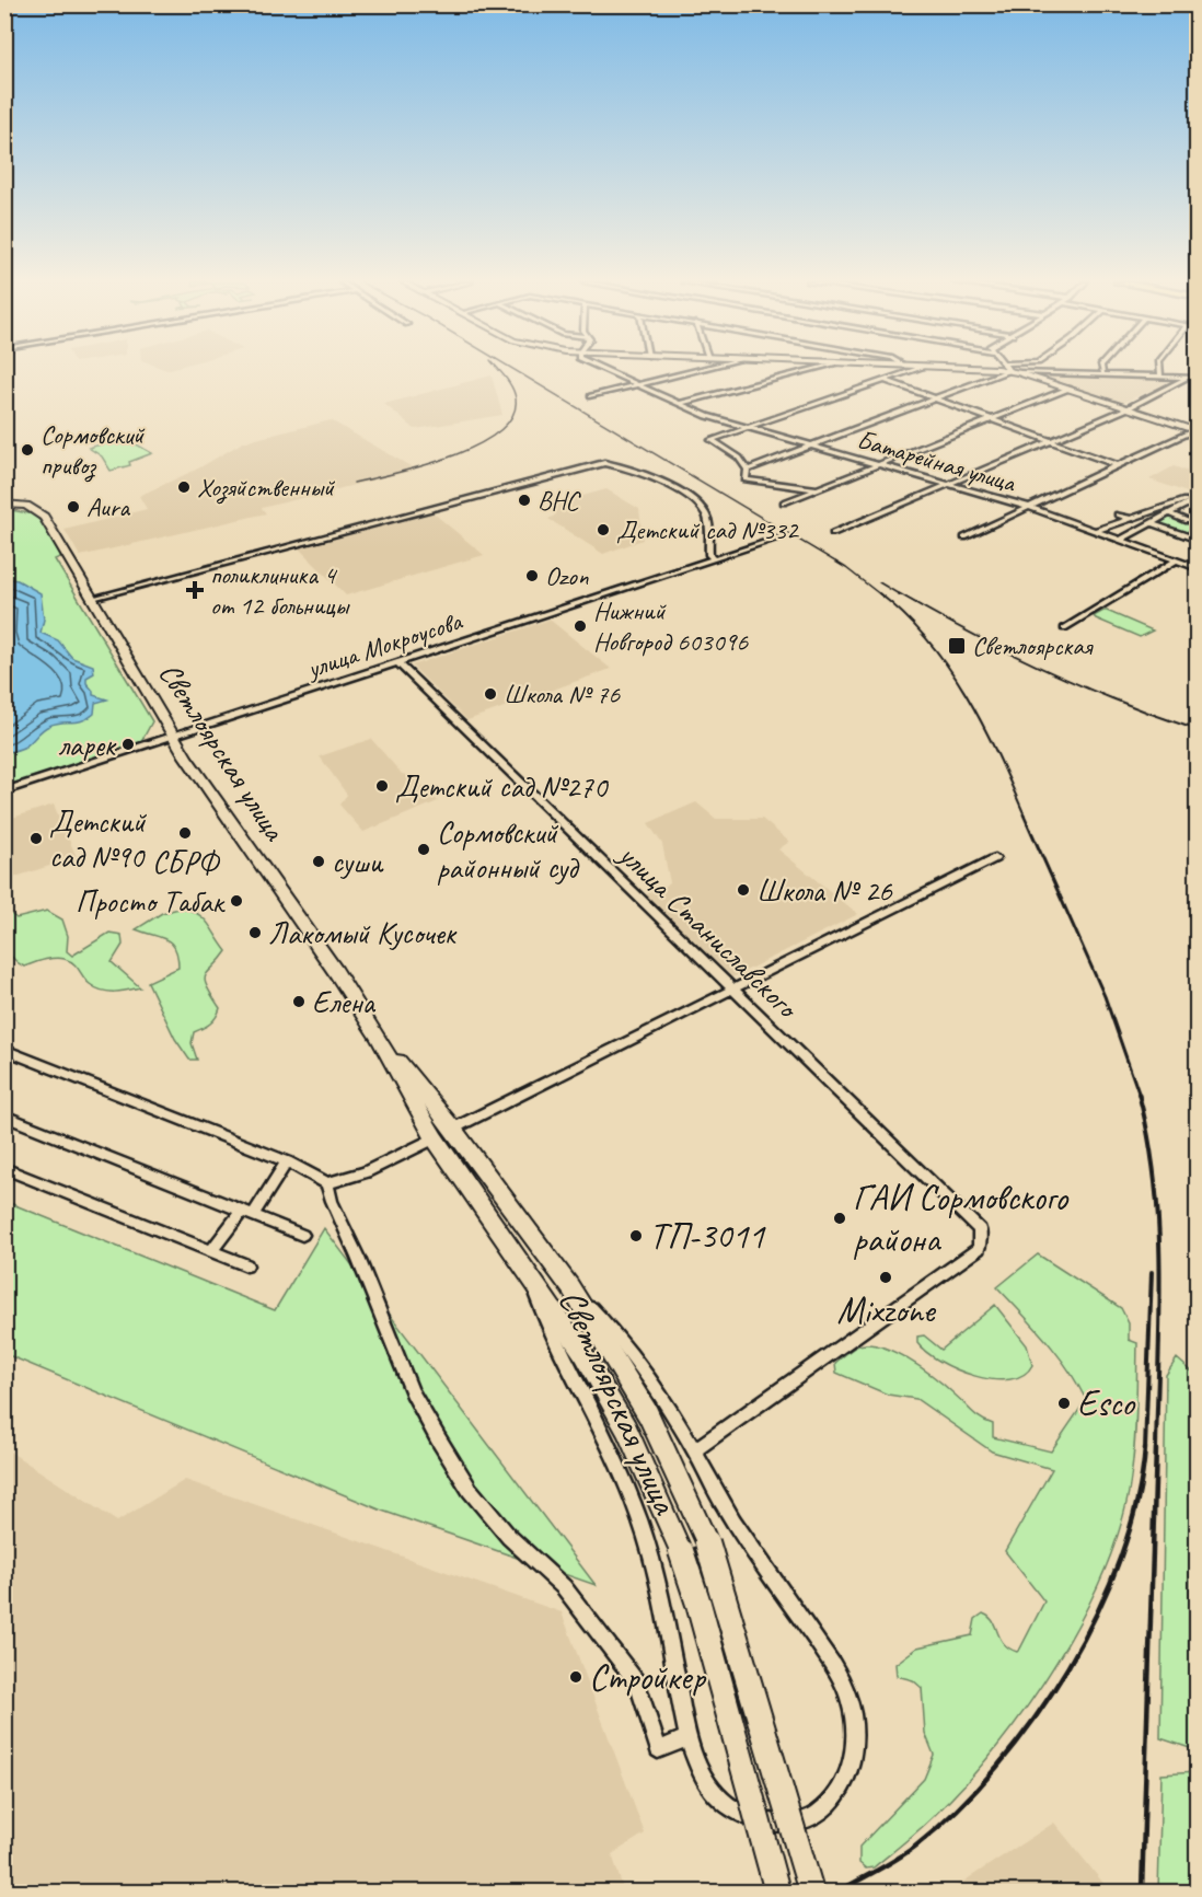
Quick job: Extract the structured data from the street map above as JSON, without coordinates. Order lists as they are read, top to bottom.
{
  "streets": {
    "main road": ["Светлоярская улица"],
    "street": ["Батарейная улица", "улица Мокроусова", "улица Станиславского"]
  },
  "crossings": [
    ["улица Мокроусова", "Светлоярская улица"],
    ["улица Мокроусова", "улица Станиславского"],
    ["Светлоярская улица", "улица Станиславского"]
  ],
  "places": {
    "other": [
      "Сормовский привоз",
      "Хозяйственный",
      "ВНС",
      "Aura",
      "Детский сад №332",
      "Ozon",
      "Нижний Новгород 603096",
      "Школа № 76",
      "ларек",
      "Детский сад №270",
      "СБРФ",
      "Детский сад №90",
      "Сормовский районный суд",
      "суши",
      "Школа № 26",
      "Просто Табак",
      "Лакомый Кусочек",
      "Елена",
      "ГАИ Сормовского района",
      "ТП-3011",
      "Mixzone",
      "Esco",
      "Стройкер"
    ],
    "health": ["поликлиника 4 от 12 больницы"],
    "transit": ["Светлоярская"]
  }
}
